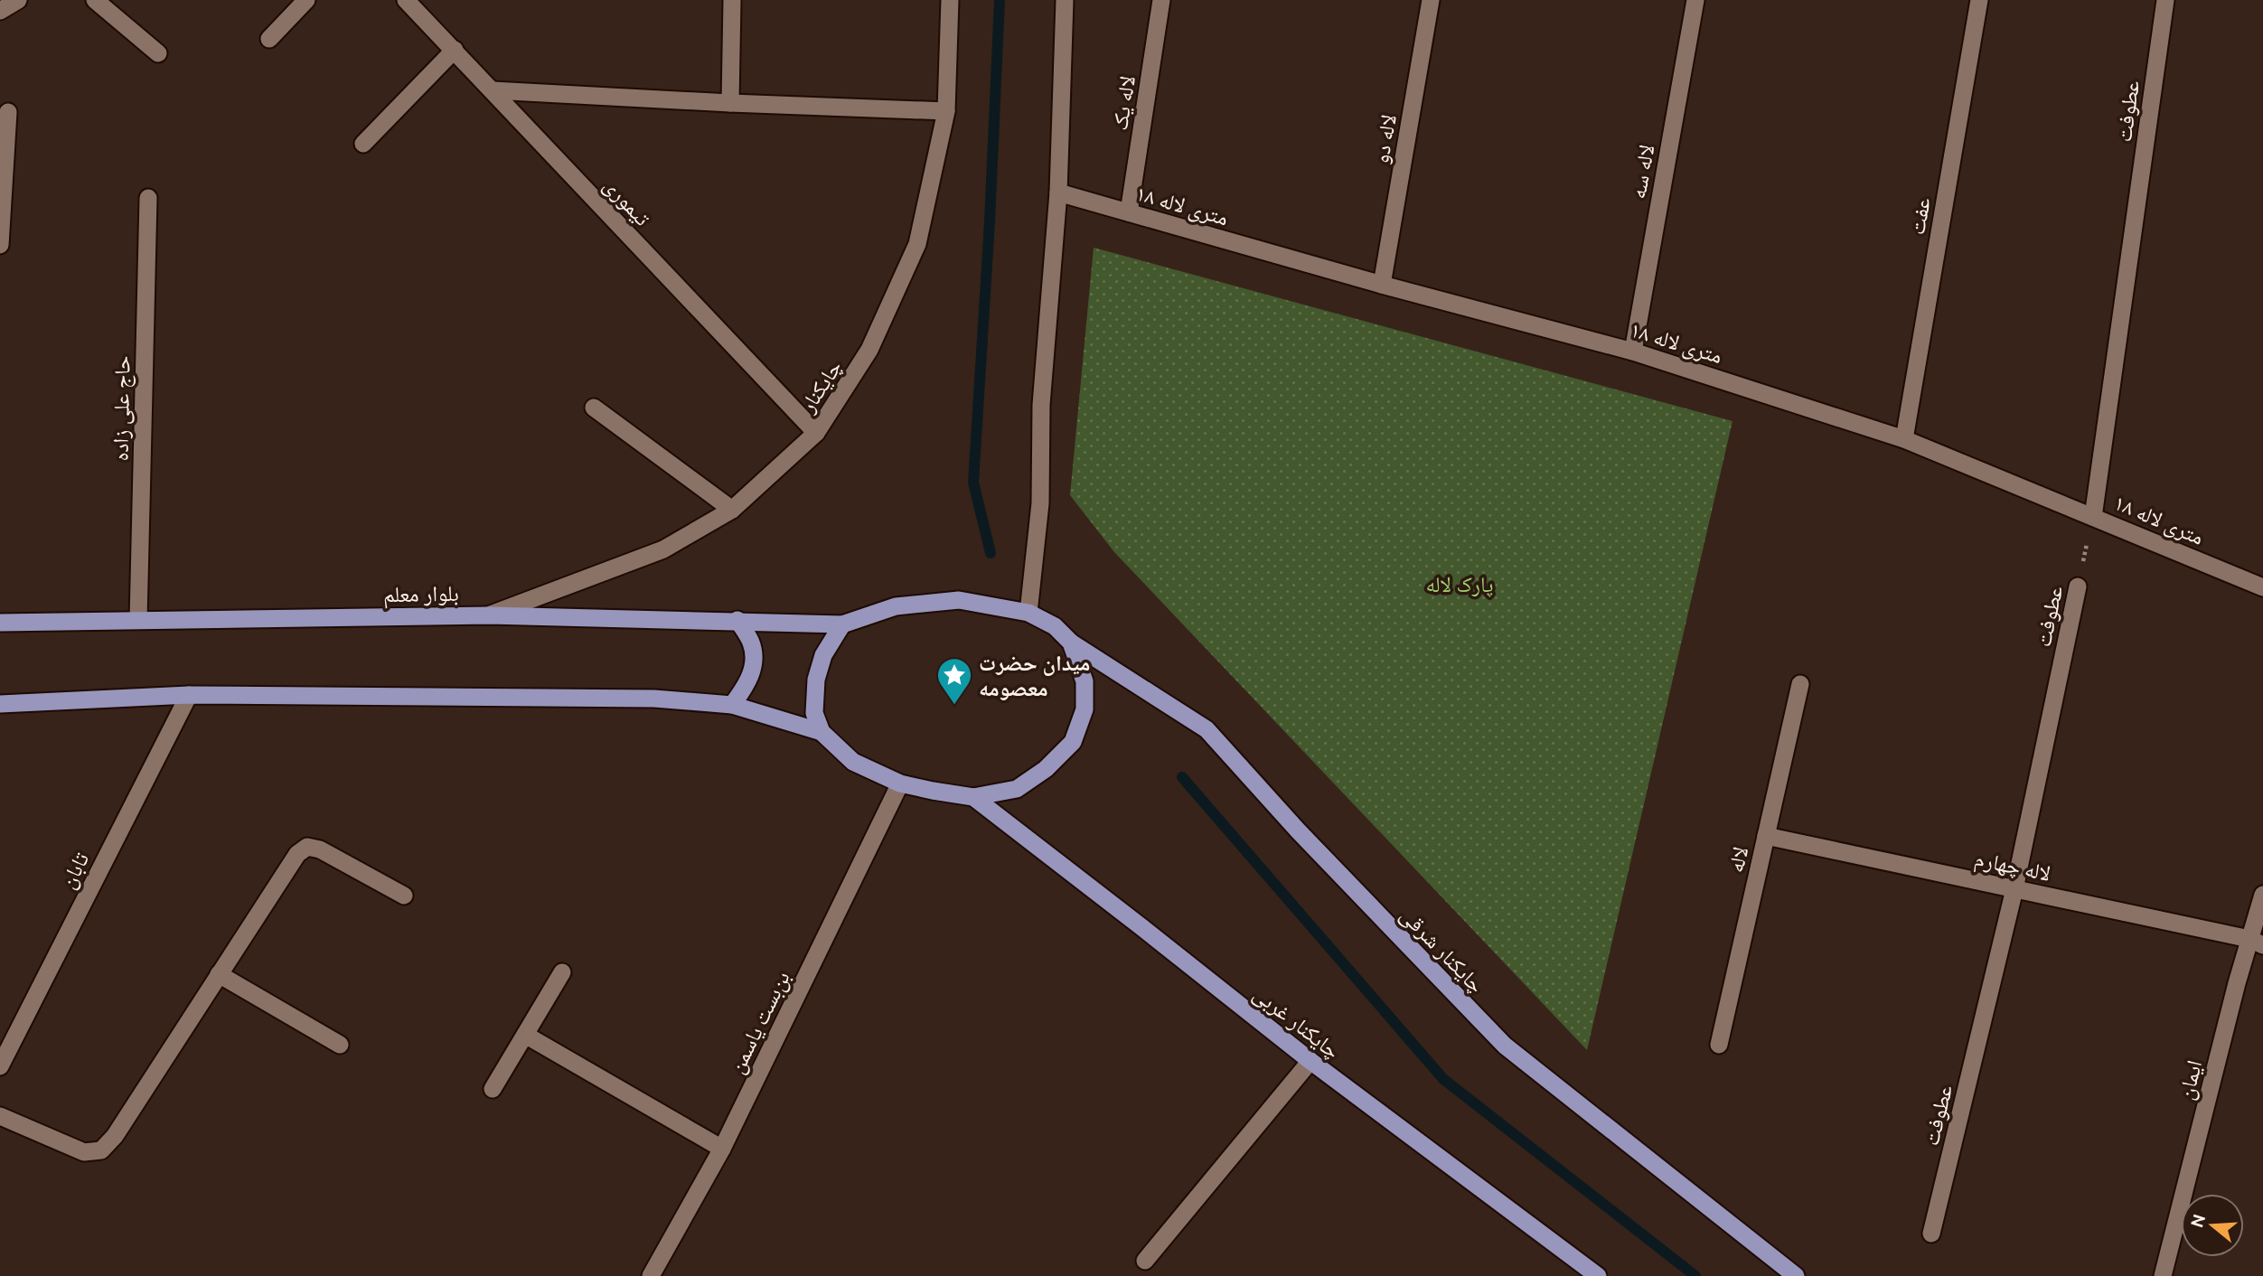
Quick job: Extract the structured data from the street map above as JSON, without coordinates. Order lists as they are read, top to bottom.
{
  "streets": {
    "main road": ["بلوار معلم", "چایکنار شرقی", "چایکنار غربی"],
    "street": [
      "لاله یک",
      "عطوفت",
      "لاله دو",
      "لاله سه",
      "تیموری",
      "۱۸ متری لاله",
      "عفت",
      "چایکنار",
      "حاج علی زاده",
      "لاله",
      "لاله چهارم",
      "تابان",
      "بن‌بست یاسمن",
      "ایمان"
    ]
  },
  "crossings": [
    ["لاله یک", "۱۸ متری لاله"],
    ["عطوفت", "۱۸ متری لاله"],
    ["عطوفت", "لاله چهارم"],
    ["لاله دو", "۱۸ متری لاله"],
    ["لاله سه", "۱۸ متری لاله"],
    ["تیموری", "چایکنار"],
    ["۱۸ متری لاله", "عفت"],
    ["چایکنار", "بلوار معلم"],
    ["حاج علی زاده", "بلوار معلم"],
    ["لاله", "لاله چهارم"],
    ["لاله چهارم", "ایمان"]
  ],
  "parks": ["پارک لاله"],
  "places": {
    "place": ["میدان حضرت معصومه"]
  },
  "north": "left"
}
